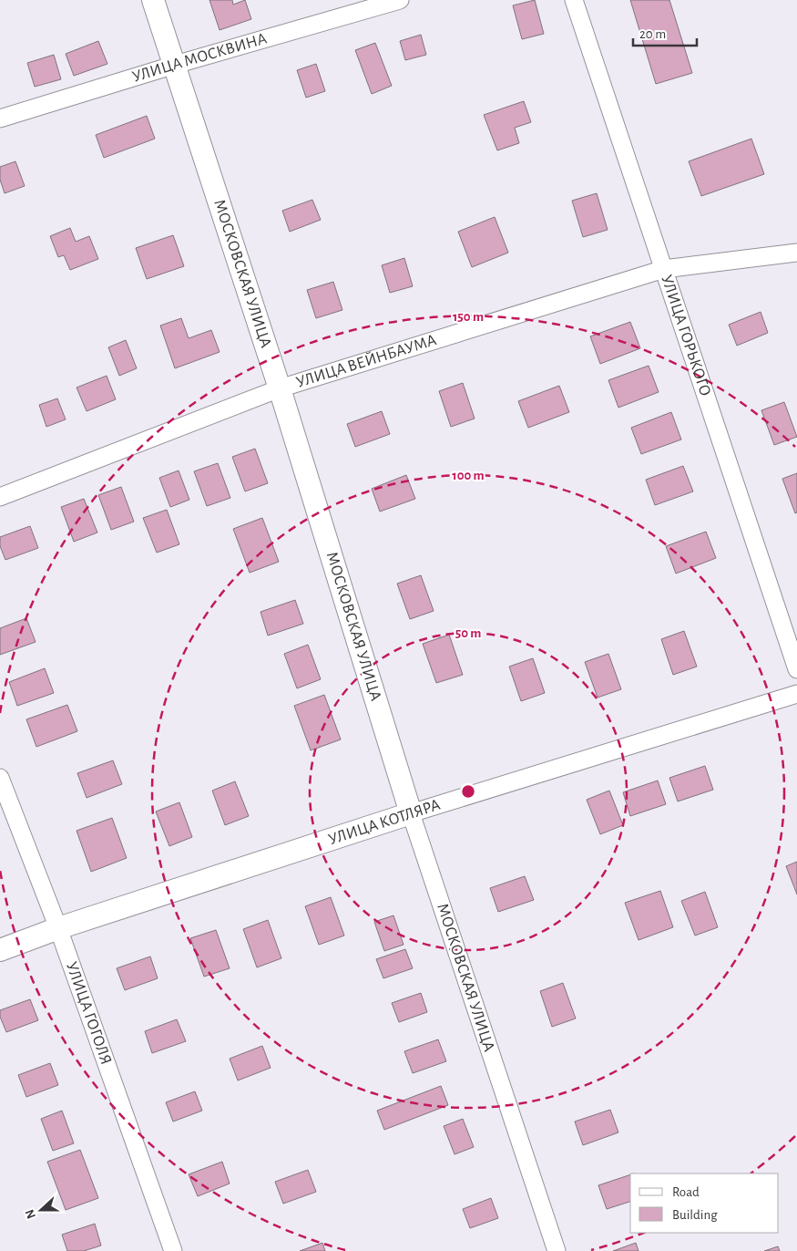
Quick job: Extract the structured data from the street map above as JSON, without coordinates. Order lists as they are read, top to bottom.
{
  "streets": {
    "street": [
      "УЛИЦА МОСКВИНА",
      "МОСКОВСКАЯ УЛИЦА",
      "УЛИЦА ГОРЬКОГО",
      "УЛИЦА ВЕЙНБАУМА",
      "УЛИЦА КОТЛЯРА",
      "УЛИЦА ГОГОЛЯ"
    ]
  },
  "crossings": [
    ["УЛИЦА МОСКВИНА", "МОСКОВСКАЯ УЛИЦА"],
    ["МОСКОВСКАЯ УЛИЦА", "УЛИЦА ВЕЙНБАУМА"],
    ["МОСКОВСКАЯ УЛИЦА", "УЛИЦА КОТЛЯРА"],
    ["УЛИЦА ГОРЬКОГО", "УЛИЦА ВЕЙНБАУМА"],
    ["УЛИЦА КОТЛЯРА", "УЛИЦА ГОГОЛЯ"]
  ],
  "legend": ["Road", "Building"],
  "scale_bar": "20 m",
  "north": "left",
  "rings": ["150 m", "100 m", "50 m"]
}
